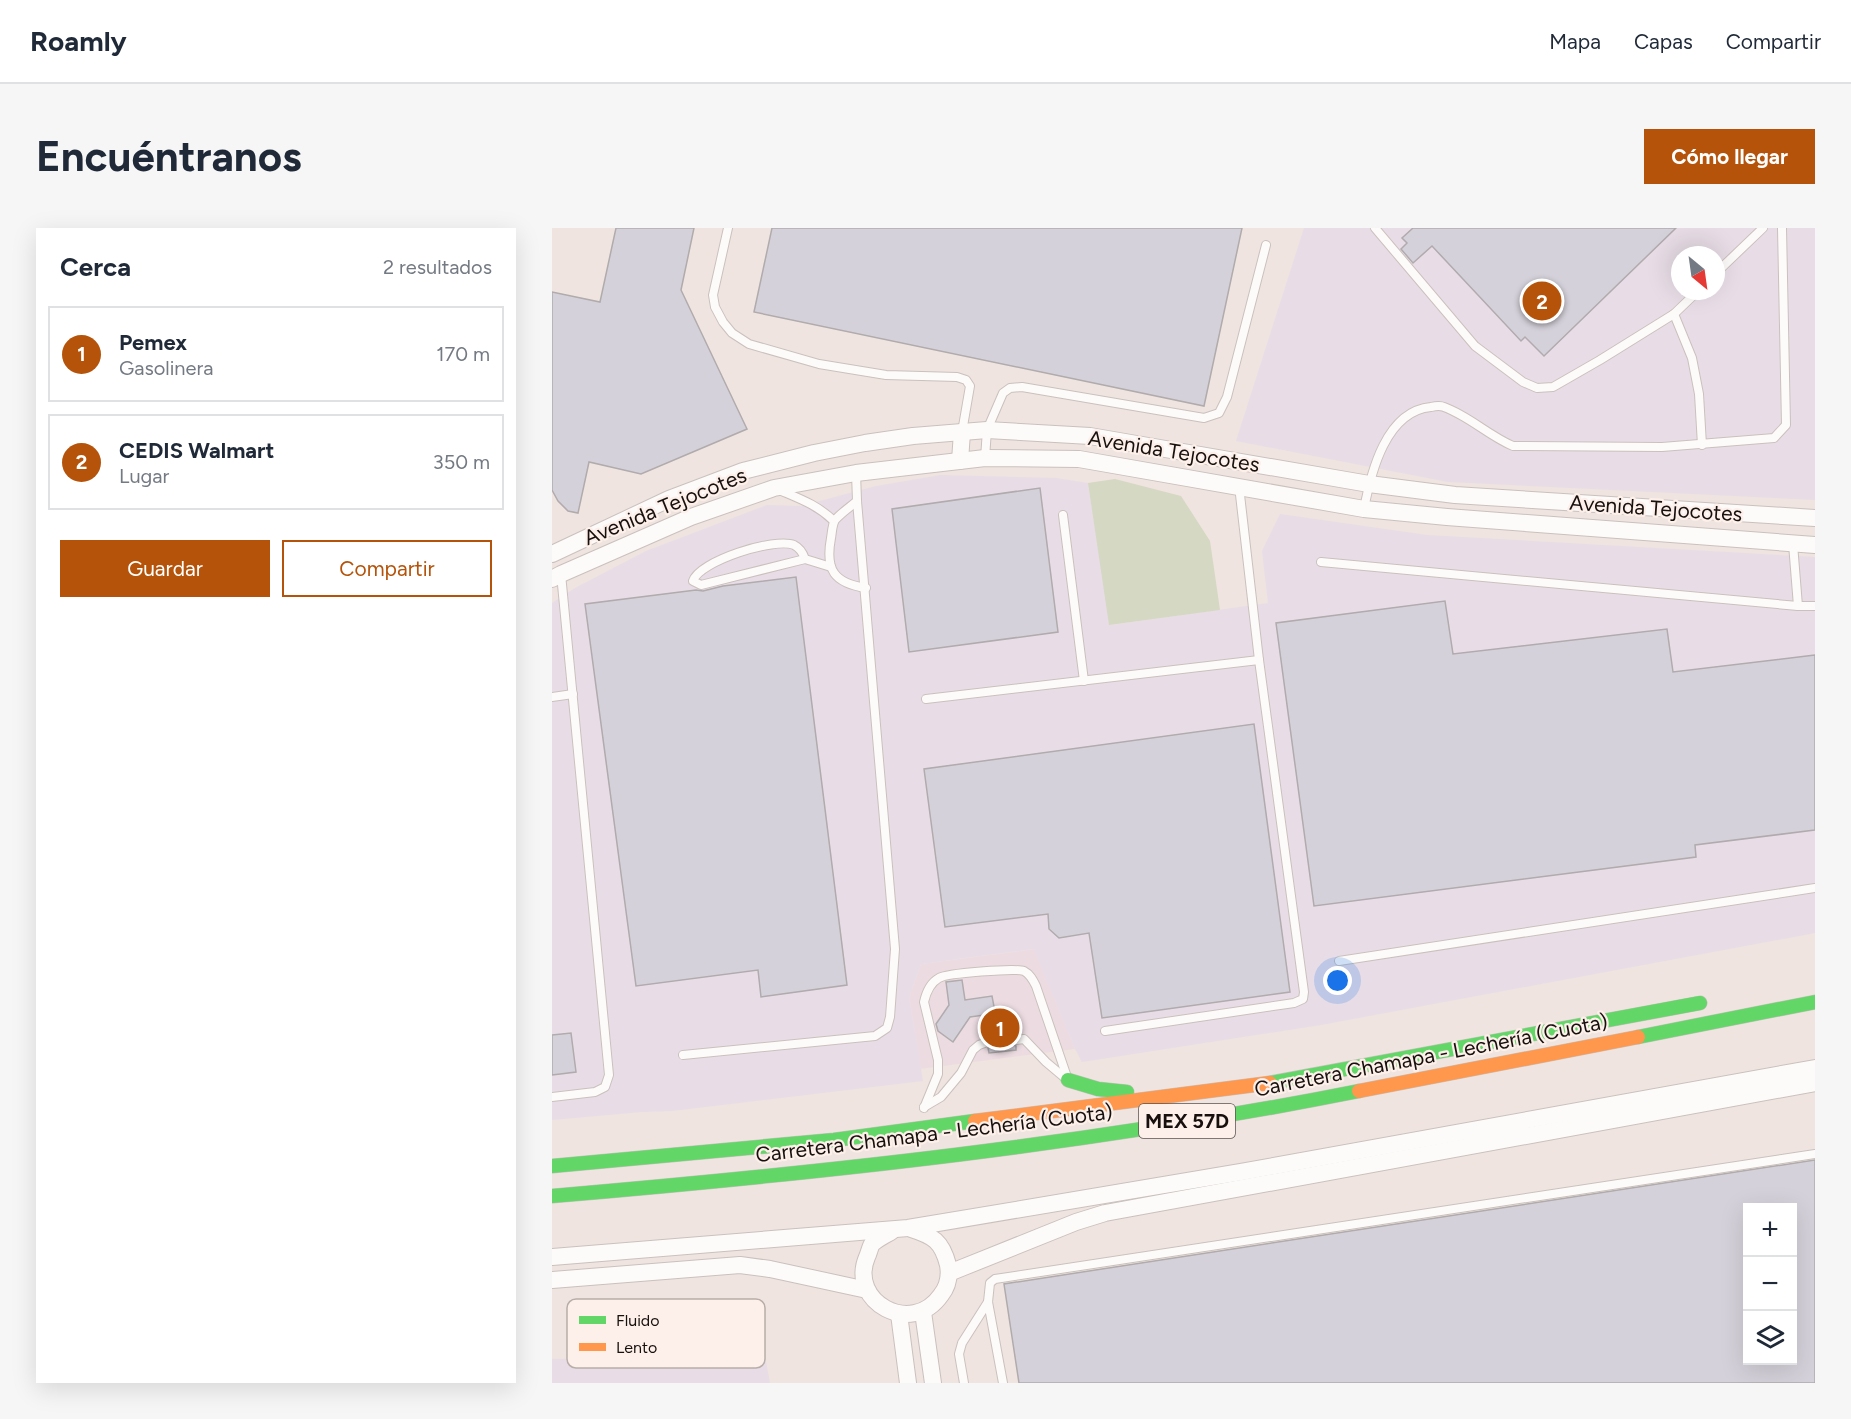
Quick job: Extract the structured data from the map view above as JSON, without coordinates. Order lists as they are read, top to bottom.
{
  "streets": {
    "highway": ["Carretera Chamapa - Lechería (Cuota)", "MEX 57D"],
    "street": ["Avenida Tejocotes"]
  },
  "legend": ["Fluido", "Lento"],
  "north": "bottom right",
  "page": {
    "header": "Roamly",
    "nav": ["Mapa", "Capas", "Compartir"],
    "buttons": [
      "Cómo llegar",
      ["Guardar", "Compartir"]
    ],
    "title": "Encuéntranos",
    "heading": ["Cerca", "2 resultados"],
    "pins": ["2", "1"],
    "list": [
      {
        "mark": "1",
        "name": "Pemex",
        "note": "Gasolinera",
        "value": "170 m"
      },
      {
        "mark": "2",
        "name": "CEDIS Walmart",
        "note": "Lugar",
        "value": "350 m"
      }
    ],
    "map_buttons": ["+", "−"]
  }
}
